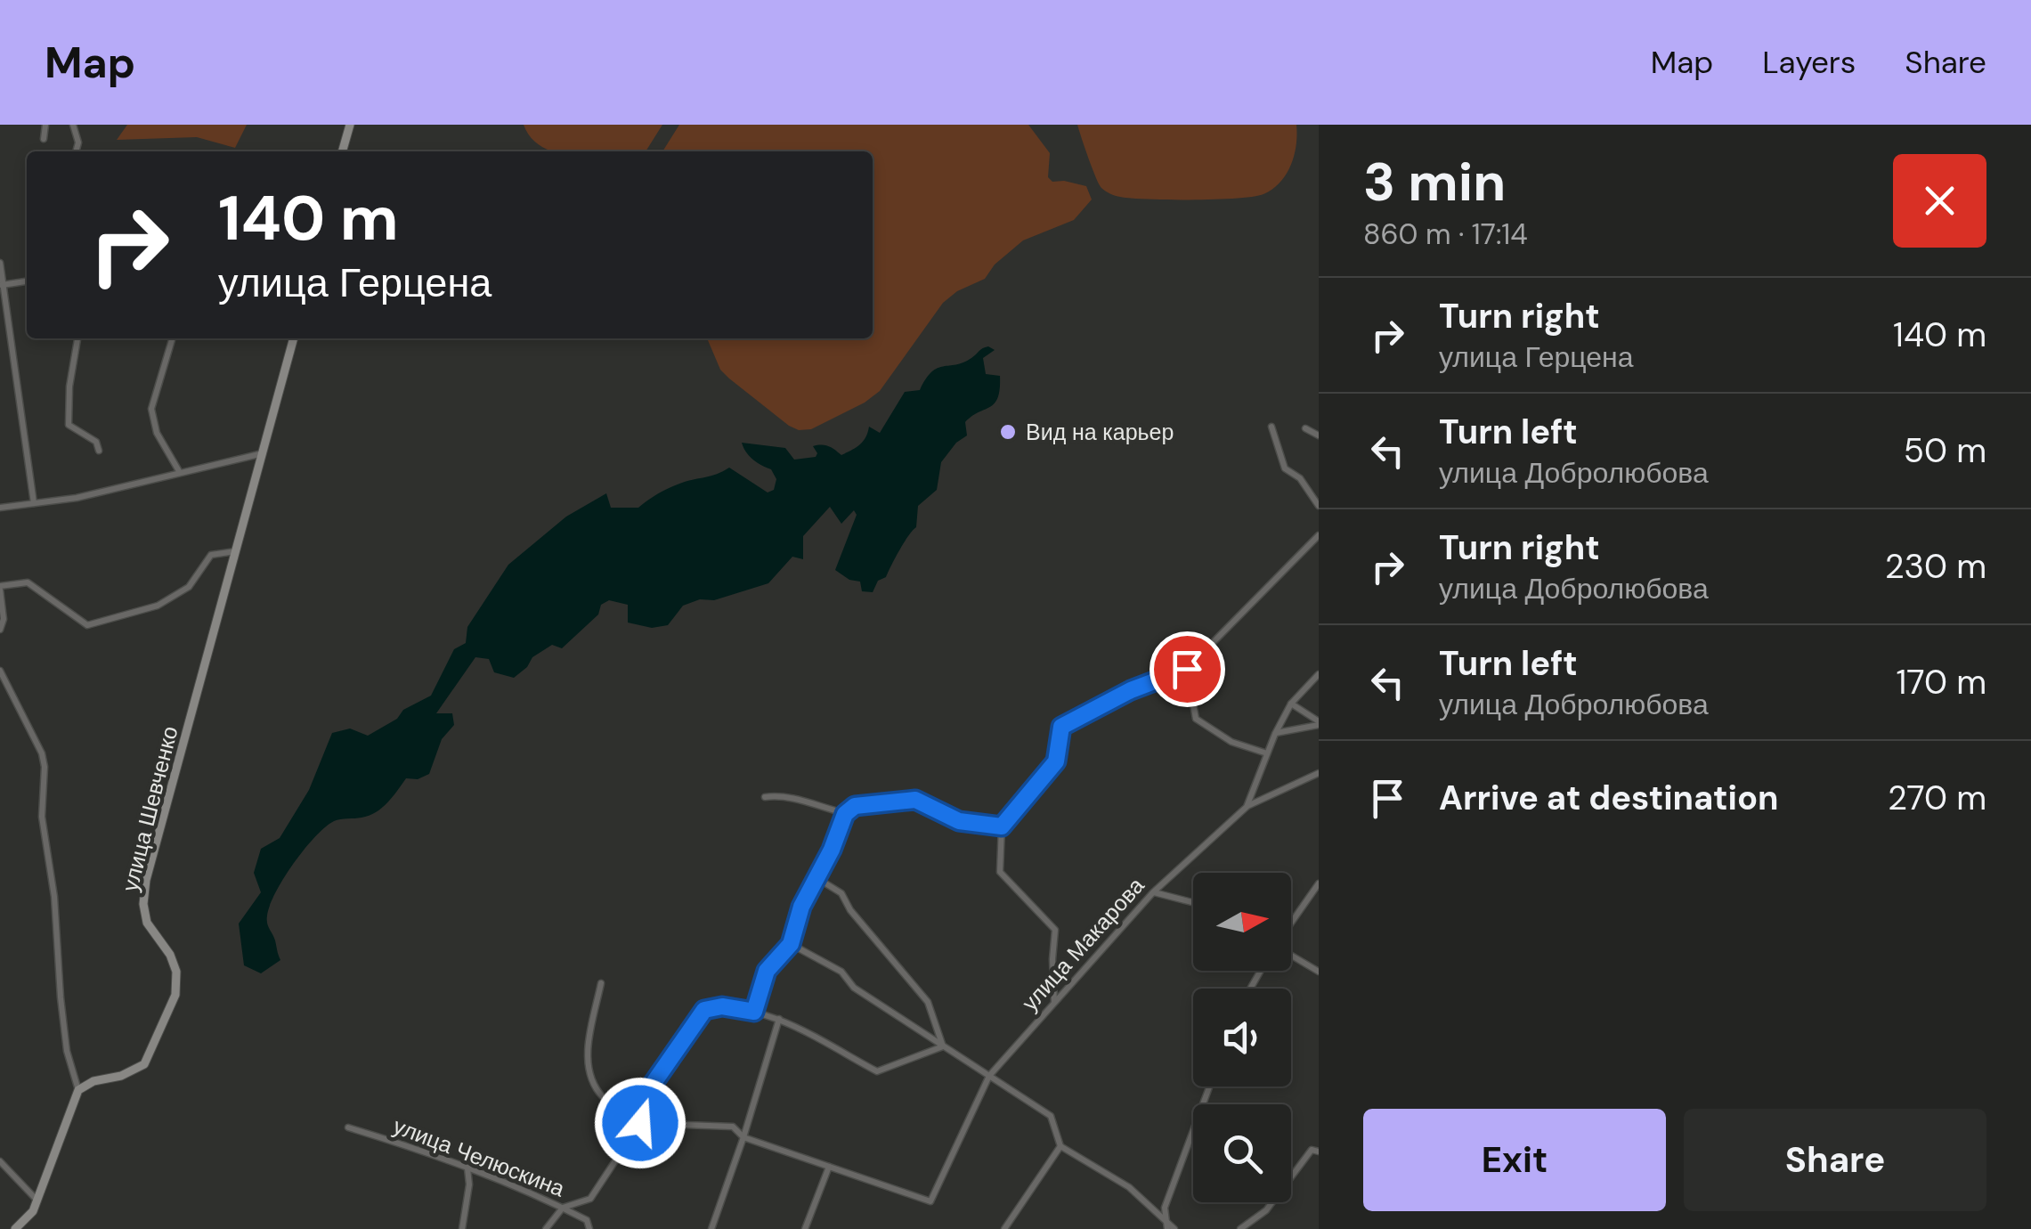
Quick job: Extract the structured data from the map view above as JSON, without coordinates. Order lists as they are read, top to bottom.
{
  "streets": {
    "street": ["улица Шевченко", "улица Макарова", "улица Челюскина"]
  },
  "places": ["Вид на карьер"],
  "north": "right",
  "page": {
    "header": "Map",
    "nav": ["Map", "Layers", "Share"],
    "heading": ["3 min", "860 m · 17:14"],
    "turn": ["140 m", "улица Герцена"],
    "list": [
      {
        "name": "Turn right",
        "note": "улица Герцена",
        "value": "140 m"
      },
      {
        "name": "Turn left",
        "note": "улица Добролюбова",
        "value": "50 m"
      },
      {
        "name": "Turn right",
        "note": "улица Добролюбова",
        "value": "230 m"
      },
      {
        "name": "Turn left",
        "note": "улица Добролюбова",
        "value": "170 m"
      },
      {
        "name": "Arrive at destination",
        "value": "270 m"
      }
    ],
    "buttons": ["Exit", "Share"]
  }
}
